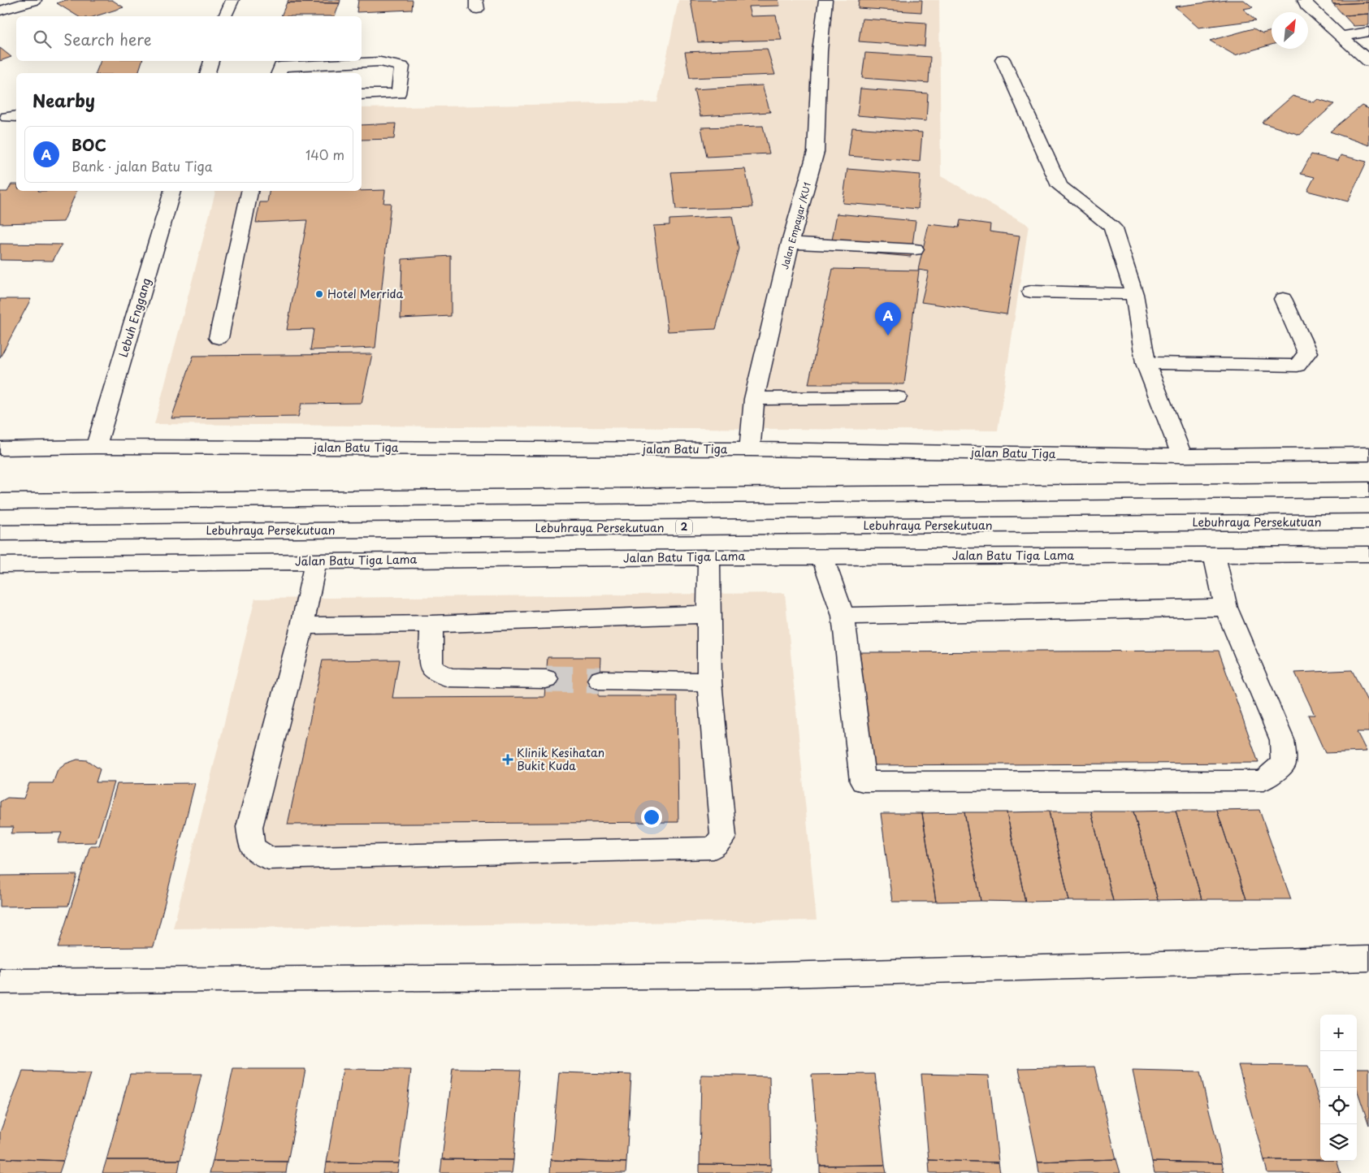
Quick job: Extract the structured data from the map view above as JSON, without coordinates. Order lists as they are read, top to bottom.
{
  "streets": {
    "main road": [
      "Jalan Empayar /KU1",
      "Lebuh Enggang",
      "jalan Batu Tiga",
      "Lebuhraya Persekutuan",
      "2",
      "Jalan Batu Tiga Lama"
    ]
  },
  "crossings": [
    ["Jalan Empayar /KU1", "jalan Batu Tiga"],
    ["Lebuh Enggang", "jalan Batu Tiga"]
  ],
  "places": {
    "other": ["Hotel Merrida"],
    "health": ["Klinik Kesihatan Bukit Kuda"]
  },
  "north": "top right",
  "page": {
    "search": "Search here",
    "heading": "Nearby",
    "list": [
      {
        "mark": "A",
        "name": "BOC",
        "note": "Bank · jalan Batu Tiga",
        "value": "140 m"
      }
    ],
    "pins": "A",
    "map_buttons": ["+", "−"]
  }
}
